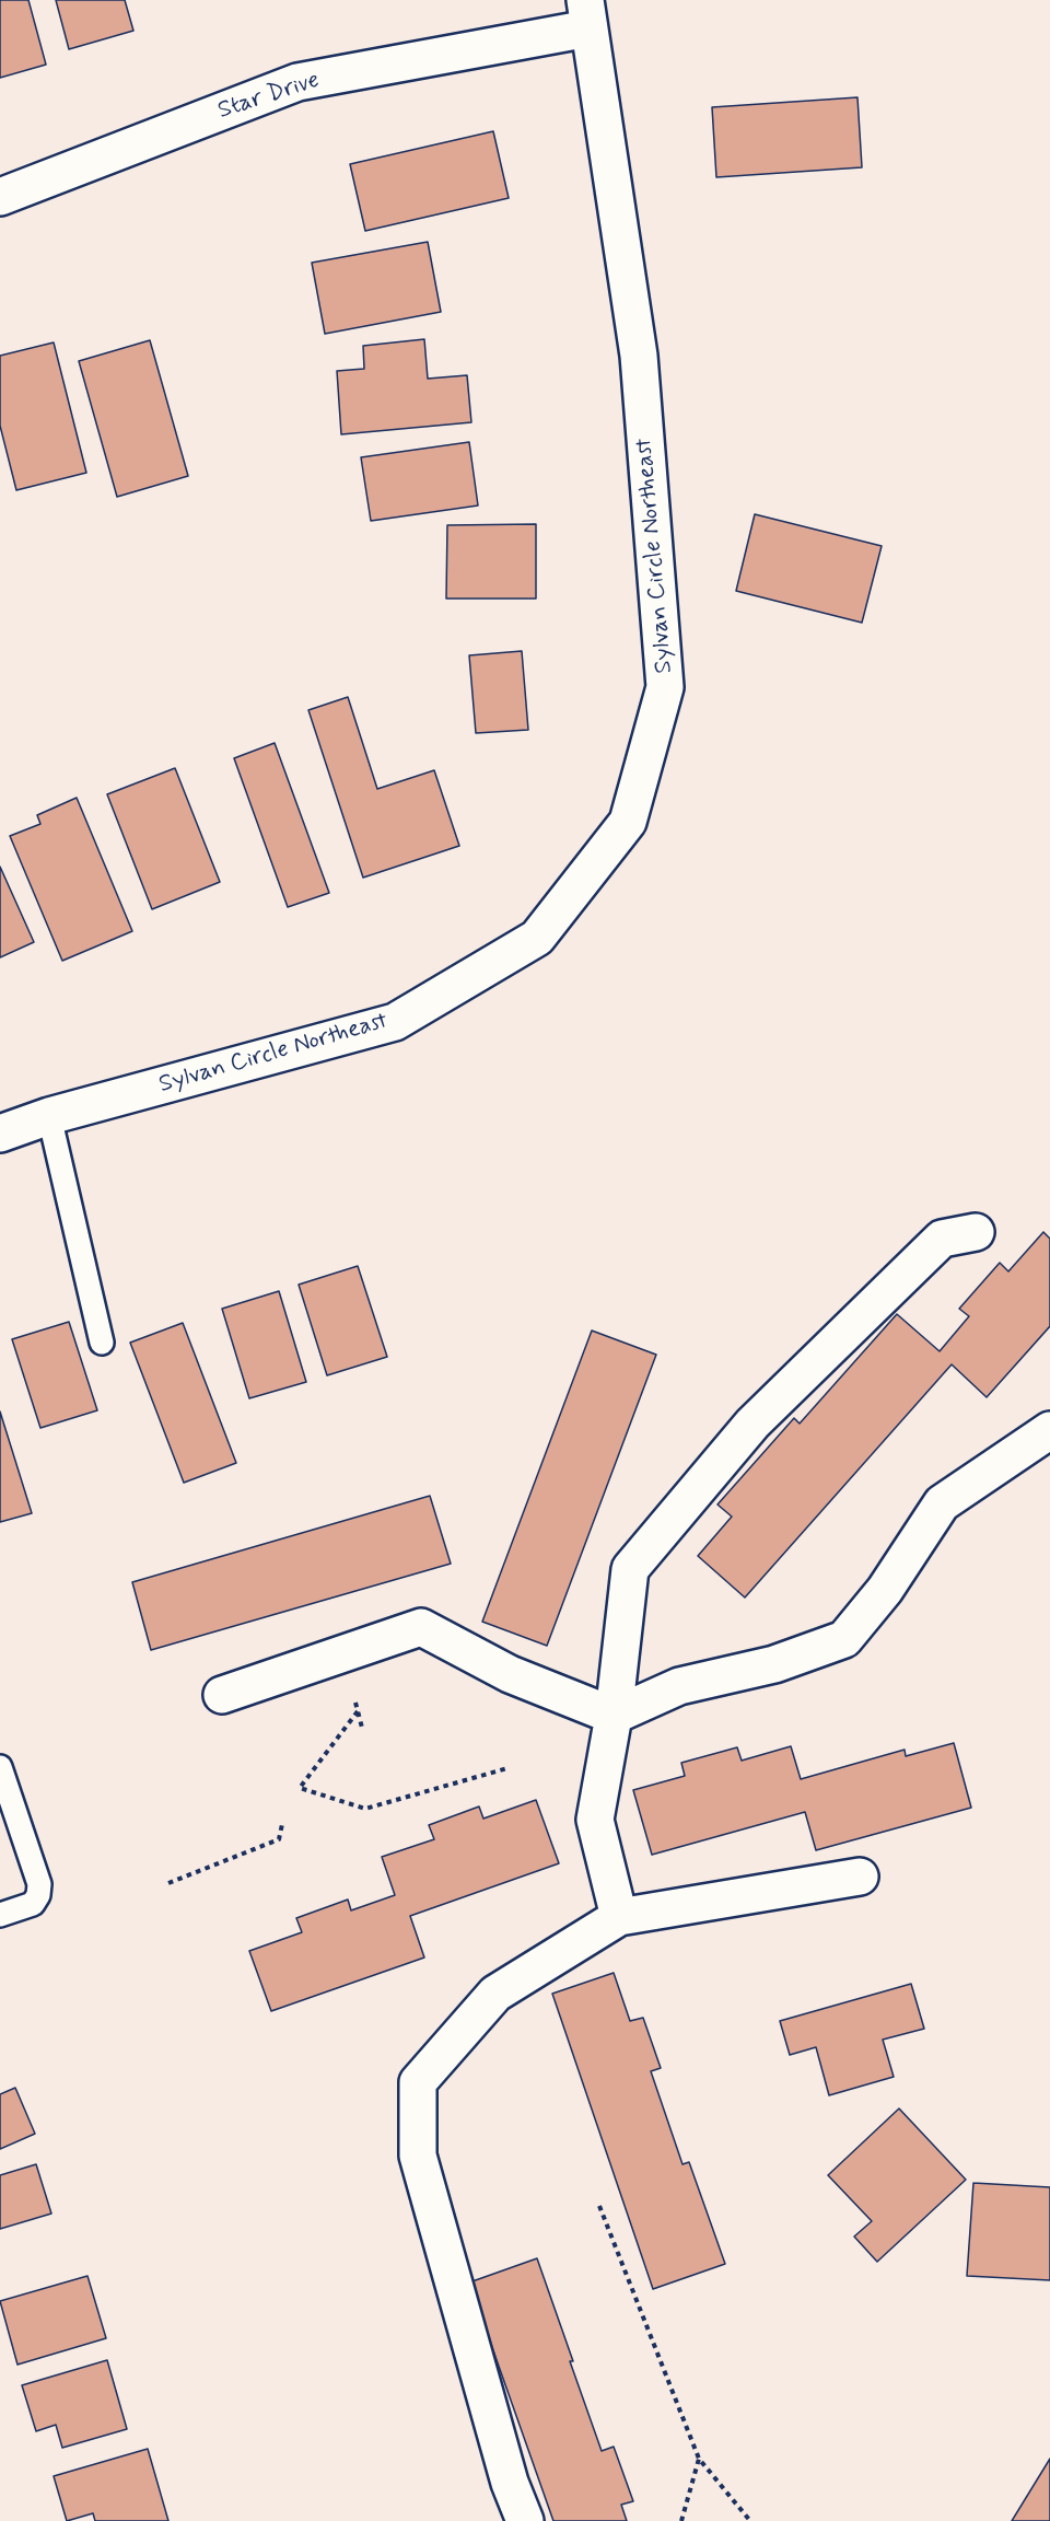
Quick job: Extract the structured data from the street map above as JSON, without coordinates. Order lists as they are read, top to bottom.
{
  "streets": {
    "street": ["Star Drive", "Sylvan Circle Northeast"]
  },
  "crossings": [
    ["Star Drive", "Sylvan Circle Northeast"]
  ]
}
